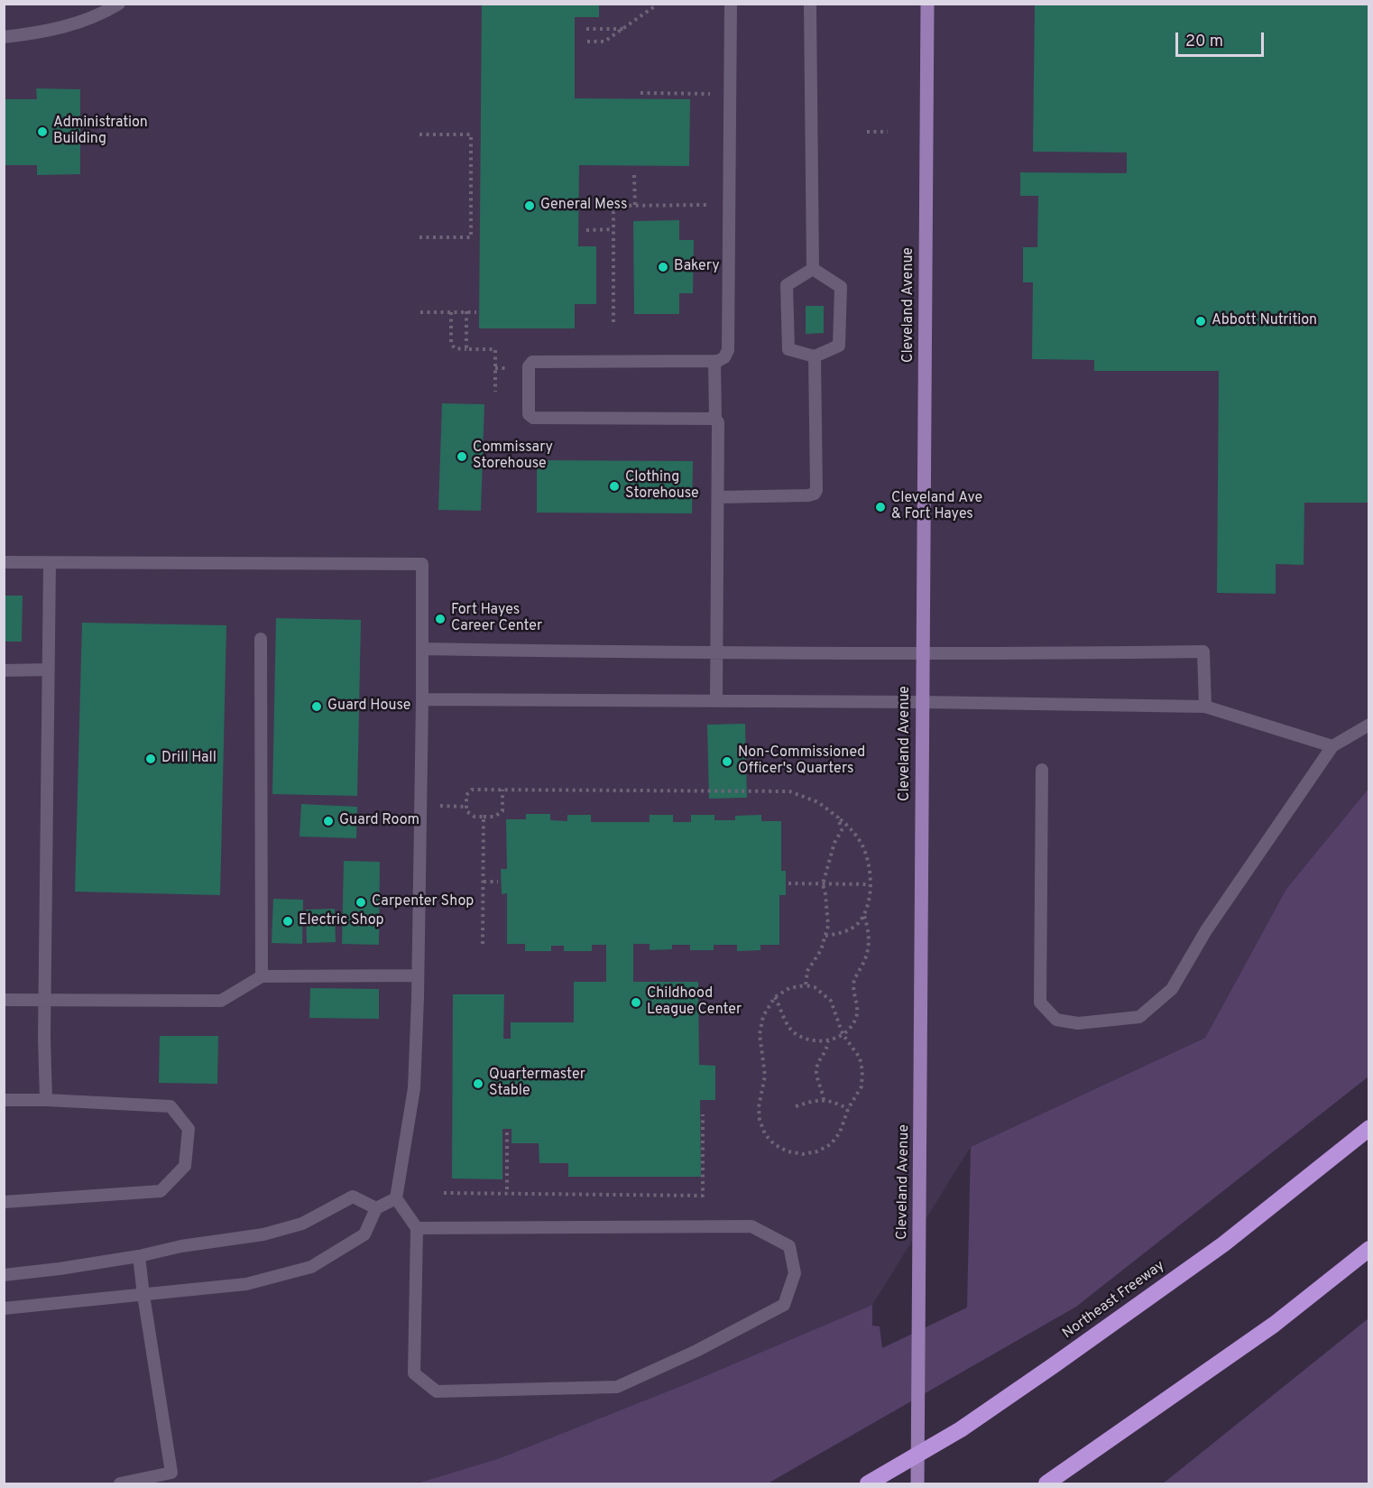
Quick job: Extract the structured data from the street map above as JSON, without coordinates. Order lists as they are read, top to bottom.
{
  "streets": {
    "highway": ["Northeast Freeway"],
    "main road": ["Cleveland Avenue"]
  },
  "places": [
    "Administration Building",
    "General Mess",
    "Bakery",
    "Abbott Nutrition",
    "Commissary Storehouse",
    "Clothing Storehouse",
    "Cleveland Ave & Fort Hayes",
    "Fort Hayes Career Center",
    "Guard House",
    "Drill Hall",
    "Non-Commissioned Officer's Quarters",
    "Guard Room",
    "Carpenter Shop",
    "Electric Shop",
    "Childhood League Center",
    "Quartermaster Stable"
  ],
  "scale_bar": "20 m"
}
